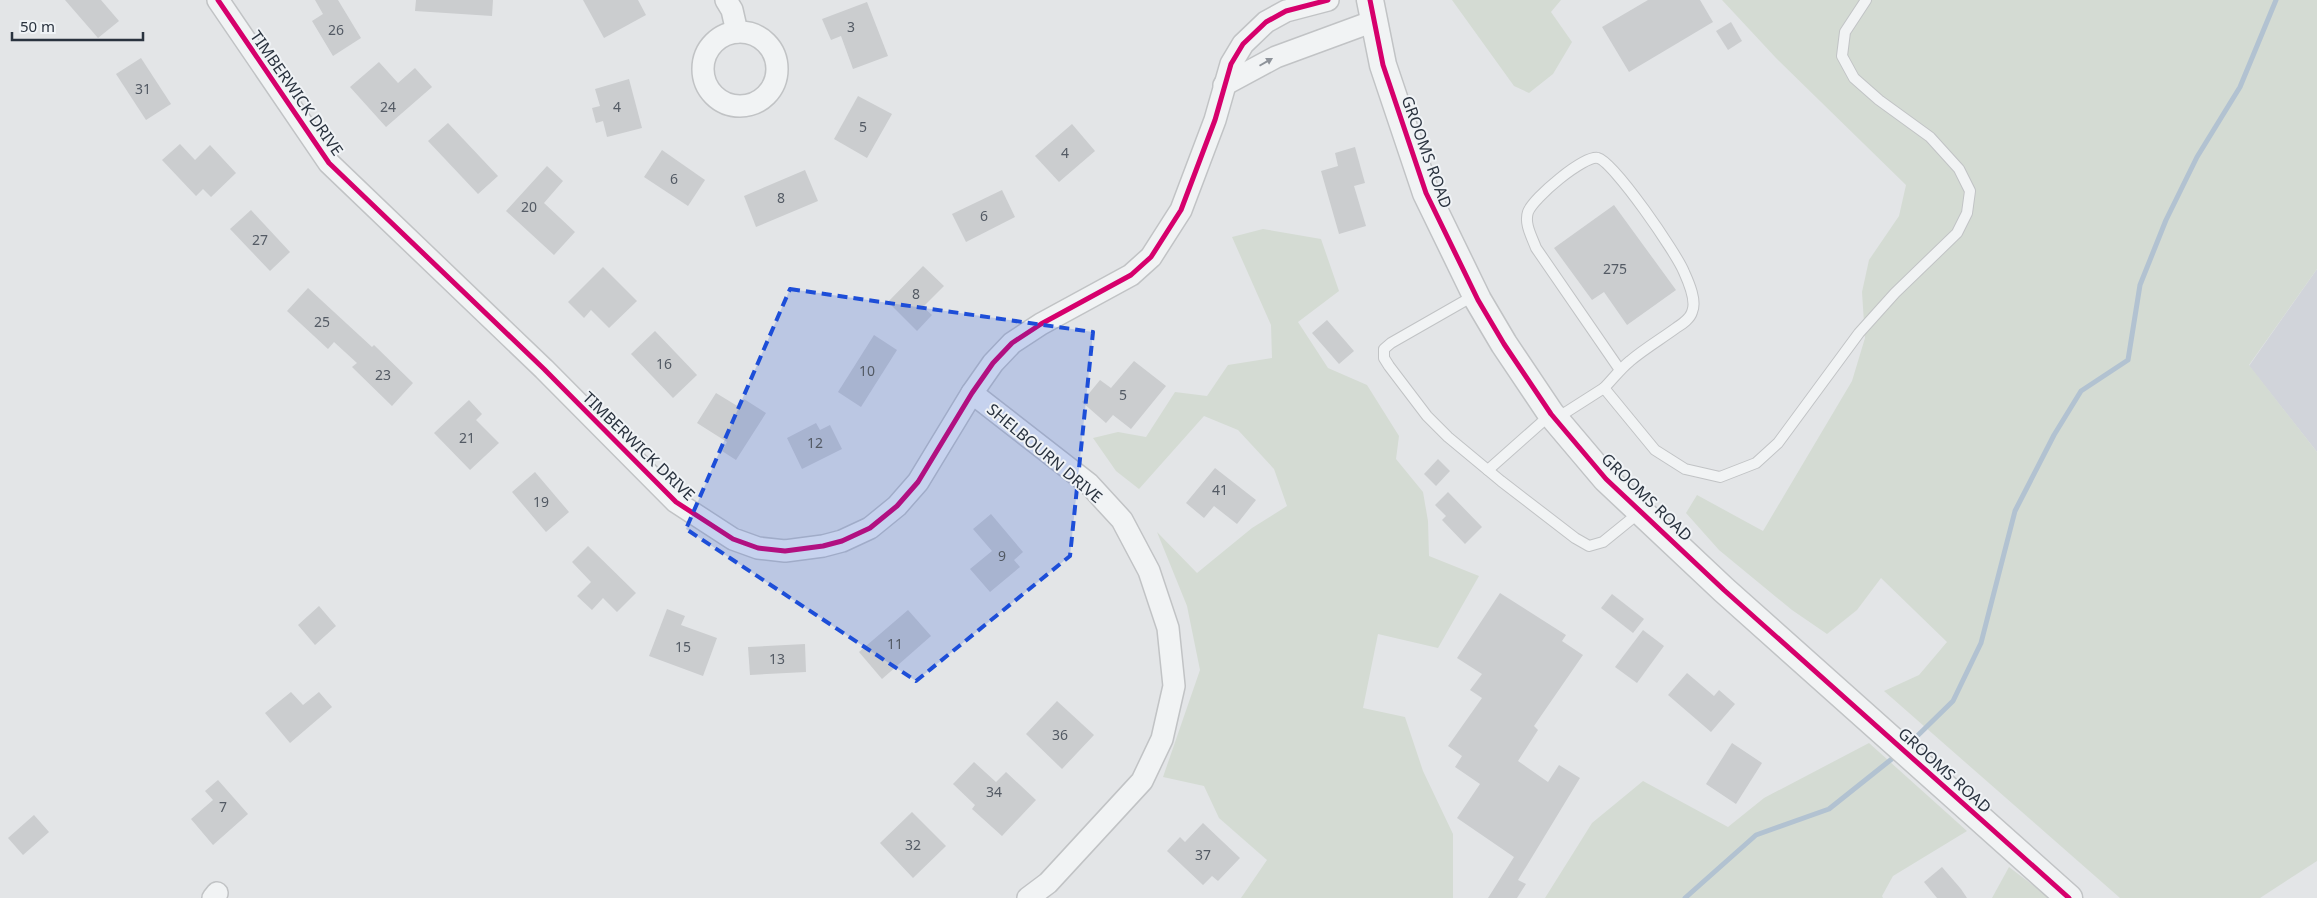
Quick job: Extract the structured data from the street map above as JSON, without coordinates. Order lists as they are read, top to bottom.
{
  "streets": {
    "street": ["TIMBERWICK DRIVE", "GROOMS ROAD", "SHELBOURN DRIVE"]
  },
  "crossings": [
    ["TIMBERWICK DRIVE", "SHELBOURN DRIVE"]
  ],
  "house_numbers": [
    "3",
    "26",
    "31",
    "24",
    "4",
    "5",
    "4",
    "6",
    "8",
    "20",
    "6",
    "27",
    "275",
    "8",
    "25",
    "16",
    "10",
    "23",
    "5",
    "21",
    "12",
    "41",
    "19",
    "9",
    "11",
    "15",
    "13",
    "36",
    "34",
    "7",
    "32",
    "37"
  ],
  "scale_bar": "50 m"
}
